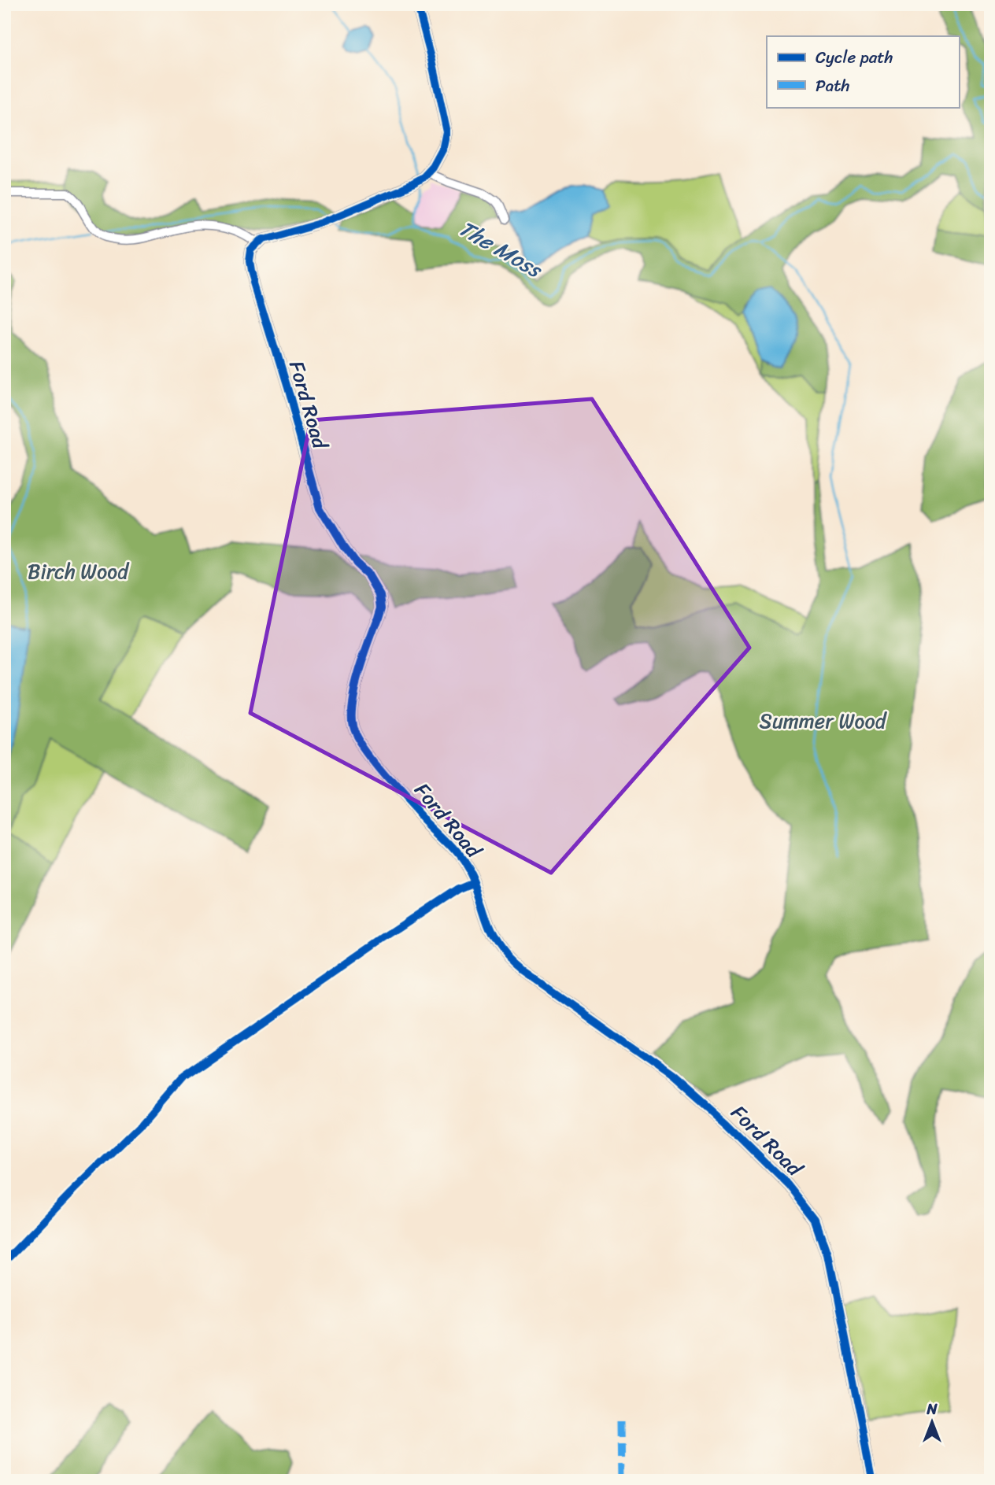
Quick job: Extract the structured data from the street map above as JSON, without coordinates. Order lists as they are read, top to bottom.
{
  "streets": {
    "street": ["Ford Road"]
  },
  "water": ["The Moss"],
  "parks": ["Birch Wood", "Summer Wood"],
  "legend": ["Cycle path", "Path"],
  "north": "top"
}
